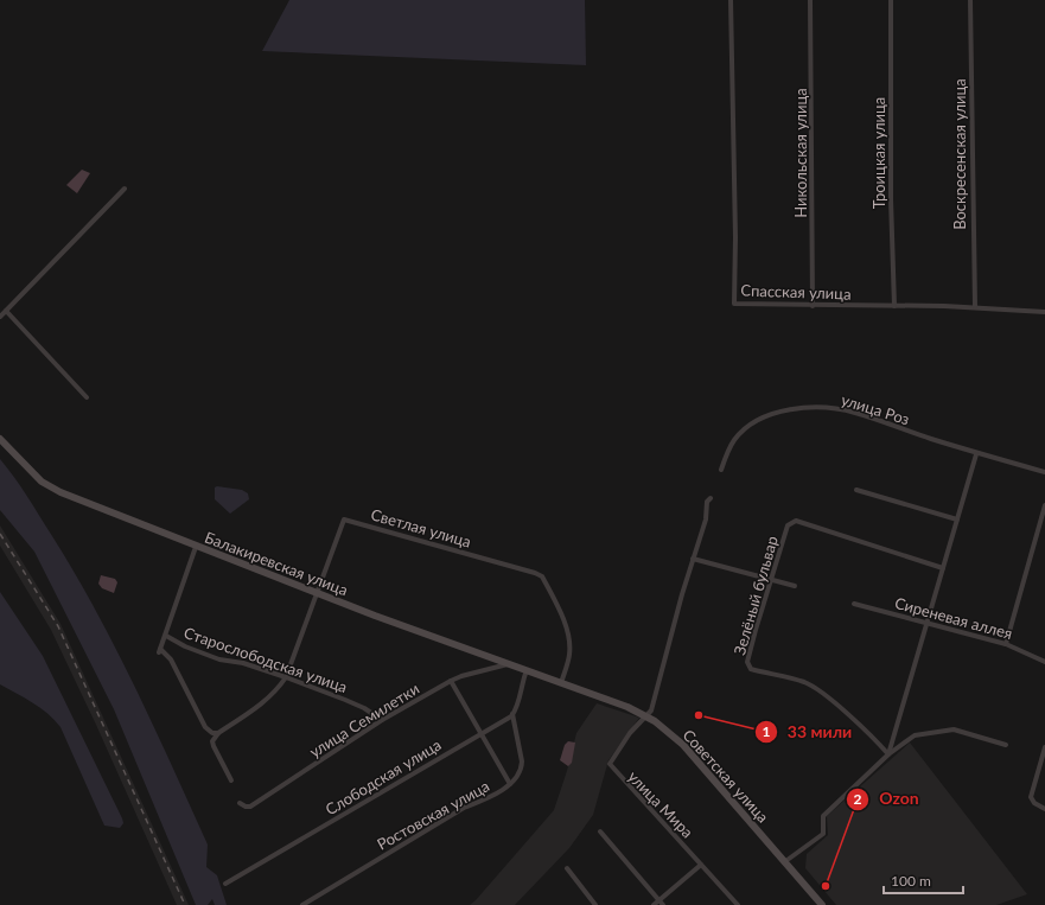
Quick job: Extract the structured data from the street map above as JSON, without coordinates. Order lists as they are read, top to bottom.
{
  "streets": {
    "street": [
      "Никольская улица",
      "Троицкая улица",
      "Воскресенская улица",
      "Спасская улица",
      "улица Роз",
      "Светлая улица",
      "Балакиревская улица",
      "Зелёный бульвар",
      "Сиреневая аллея",
      "Старослободская улица",
      "улица Семилетки",
      "Советская улица",
      "Слободская улица",
      "улица Мира",
      "Ростовская улица"
    ]
  },
  "crossings": [
    ["Никольская улица", "Спасская улица"],
    ["Троицкая улица", "Спасская улица"],
    ["Воскресенская улица", "Спасская улица"],
    ["Светлая улица", "Балакиревская улица"],
    ["Светлая улица", "Старослободская улица"],
    ["Светлая улица", "Советская улица"],
    ["Балакиревская улица", "Старослободская улица"],
    ["Балакиревская улица", "улица Семилетки"],
    ["Балакиревская улица", "Советская улица"],
    ["Старослободская улица", "улица Семилетки"],
    ["Советская улица", "улица Мира"],
    ["Слободская улица", "Ростовская улица"]
  ],
  "places": ["33 мили", "Ozon"],
  "scale_bar": "100 m"
}
